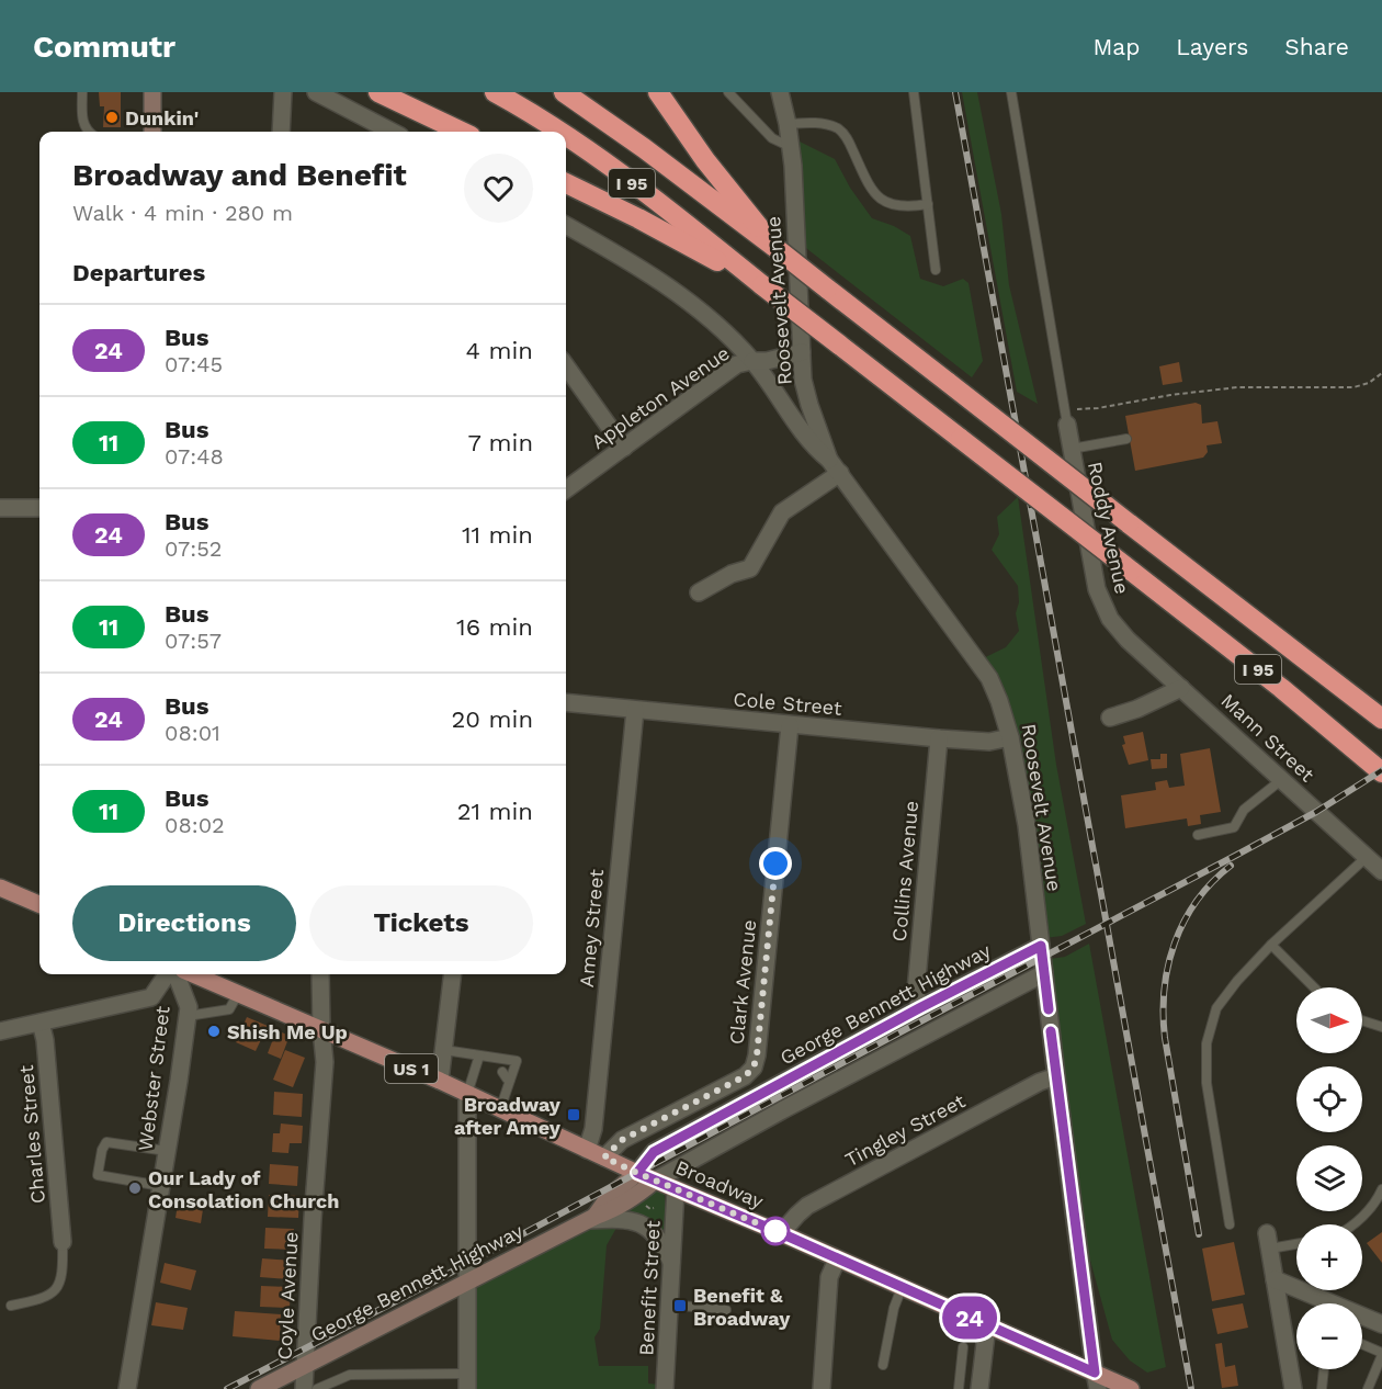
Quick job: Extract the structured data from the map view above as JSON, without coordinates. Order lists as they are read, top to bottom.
{
  "streets": {
    "highway": ["I 95"],
    "main road": ["George Bennett Highway", "US 1", "Broadway"],
    "street": [
      "Roosevelt Avenue",
      "Appleton Avenue",
      "Roddy Avenue",
      "Cole Street",
      "Mann Street",
      "Collins Avenue",
      "Amey Street",
      "Clark Avenue",
      "Webster Street",
      "Tingley Street",
      "Charles Street",
      "Benefit Street",
      "Coyle Avenue"
    ]
  },
  "crossings": [
    ["Roosevelt Avenue", "Appleton Avenue"],
    ["Roosevelt Avenue", "Cole Street"],
    ["Roosevelt Avenue", "George Bennett Highway"],
    ["Roosevelt Avenue", "Tingley Street"],
    ["Roosevelt Avenue", "Broadway"],
    ["Roddy Avenue", "Mann Street"],
    ["Cole Street", "Collins Avenue"],
    ["Cole Street", "Amey Street"],
    ["Cole Street", "Clark Avenue"],
    ["Collins Avenue", "George Bennett Highway"],
    ["Amey Street", "Broadway"],
    ["Clark Avenue", "Broadway"],
    ["George Bennett Highway", "Broadway"],
    ["George Bennett Highway", "Coyle Avenue"],
    ["Tingley Street", "Broadway"],
    ["Broadway", "Benefit Street"],
    ["Broadway", "Coyle Avenue"]
  ],
  "places": {
    "other": ["Dunkin'", "Shish Me Up", "Our Lady of Consolation Church"],
    "transit": ["Broadway after Amey", "Benefit & Broadway"]
  },
  "lines": ["bus line 24"],
  "north": "right",
  "page": {
    "header": "Commutr",
    "nav": ["Map", "Layers", "Share"],
    "on_map": "24",
    "heading": [
      ["Broadway and Benefit", "Walk · 4 min · 280 m"],
      "Departures"
    ],
    "list": [
      {
        "mark": "24",
        "name": "Bus",
        "note": "07:45",
        "value": "4 min"
      },
      {
        "mark": "11",
        "name": "Bus",
        "note": "07:48",
        "value": "7 min"
      },
      {
        "mark": "24",
        "name": "Bus",
        "note": "07:52",
        "value": "11 min"
      },
      {
        "mark": "11",
        "name": "Bus",
        "note": "07:57",
        "value": "16 min"
      },
      {
        "mark": "24",
        "name": "Bus",
        "note": "08:01",
        "value": "20 min"
      },
      {
        "mark": "11",
        "name": "Bus",
        "note": "08:02",
        "value": "21 min"
      }
    ],
    "buttons": ["Directions", "Tickets"],
    "map_buttons": ["+", "−"]
  }
}
